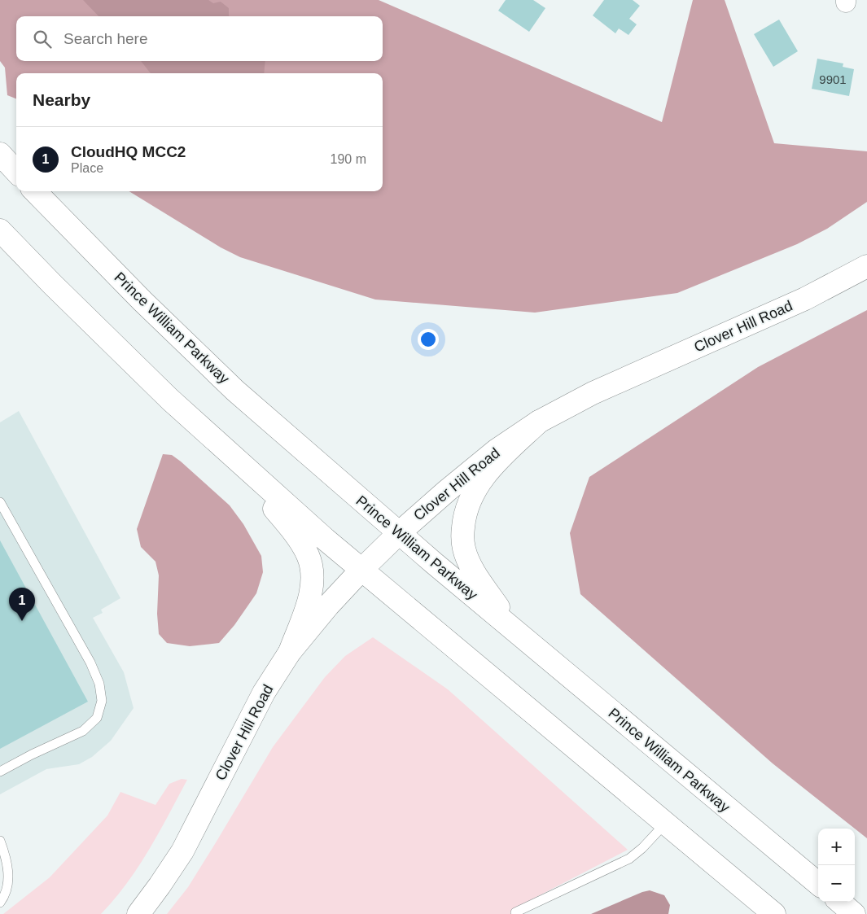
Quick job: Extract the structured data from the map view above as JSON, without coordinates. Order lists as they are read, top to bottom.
{
  "streets": {
    "main road": ["Clover Hill Road", "Prince William Parkway"]
  },
  "crossings": [
    ["Clover Hill Road", "Prince William Parkway"]
  ],
  "house_numbers": ["9901"],
  "page": {
    "search": "Search here",
    "heading": "Nearby",
    "list": [
      {
        "mark": "1",
        "name": "CloudHQ MCC2",
        "note": "Place",
        "value": "190 m"
      }
    ],
    "pins": "1",
    "map_buttons": ["+", "−"]
  }
}
